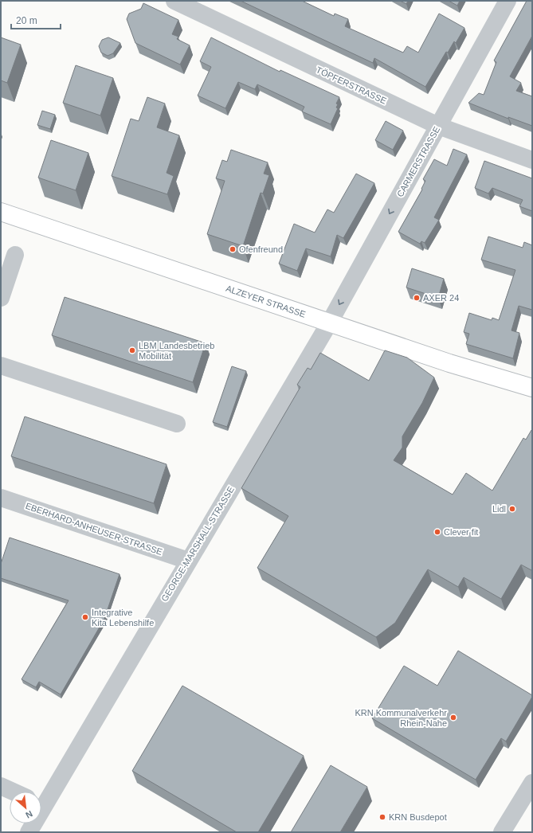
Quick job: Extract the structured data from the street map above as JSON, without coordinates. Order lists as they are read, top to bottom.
{
  "streets": {
    "main road": ["ALZEYER STRASSE"],
    "street": [
      "TÖPFERSTRASSE",
      "CARMERSTRASSE",
      "EBERHARD-ANHEUSER-STRASSE",
      "GEORGE-MARSHALL-STRASSE"
    ]
  },
  "crossings": [
    ["TÖPFERSTRASSE", "CARMERSTRASSE"],
    ["CARMERSTRASSE", "ALZEYER STRASSE"],
    ["CARMERSTRASSE", "GEORGE-MARSHALL-STRASSE"],
    ["ALZEYER STRASSE", "GEORGE-MARSHALL-STRASSE"],
    ["EBERHARD-ANHEUSER-STRASSE", "GEORGE-MARSHALL-STRASSE"]
  ],
  "one_way": ["CARMERSTRASSE"],
  "places": [
    "Ofenfreund",
    "AXER 24",
    "LBM Landesbetrieb Mobilität",
    "Lidl",
    "Clever fit",
    "Integrative Kita Lebenshilfe",
    "KRN Kommunalverkehr Rhein-Nahe",
    "KRN Busdepot"
  ],
  "scale_bar": "20 m",
  "north": "bottom right"
}
